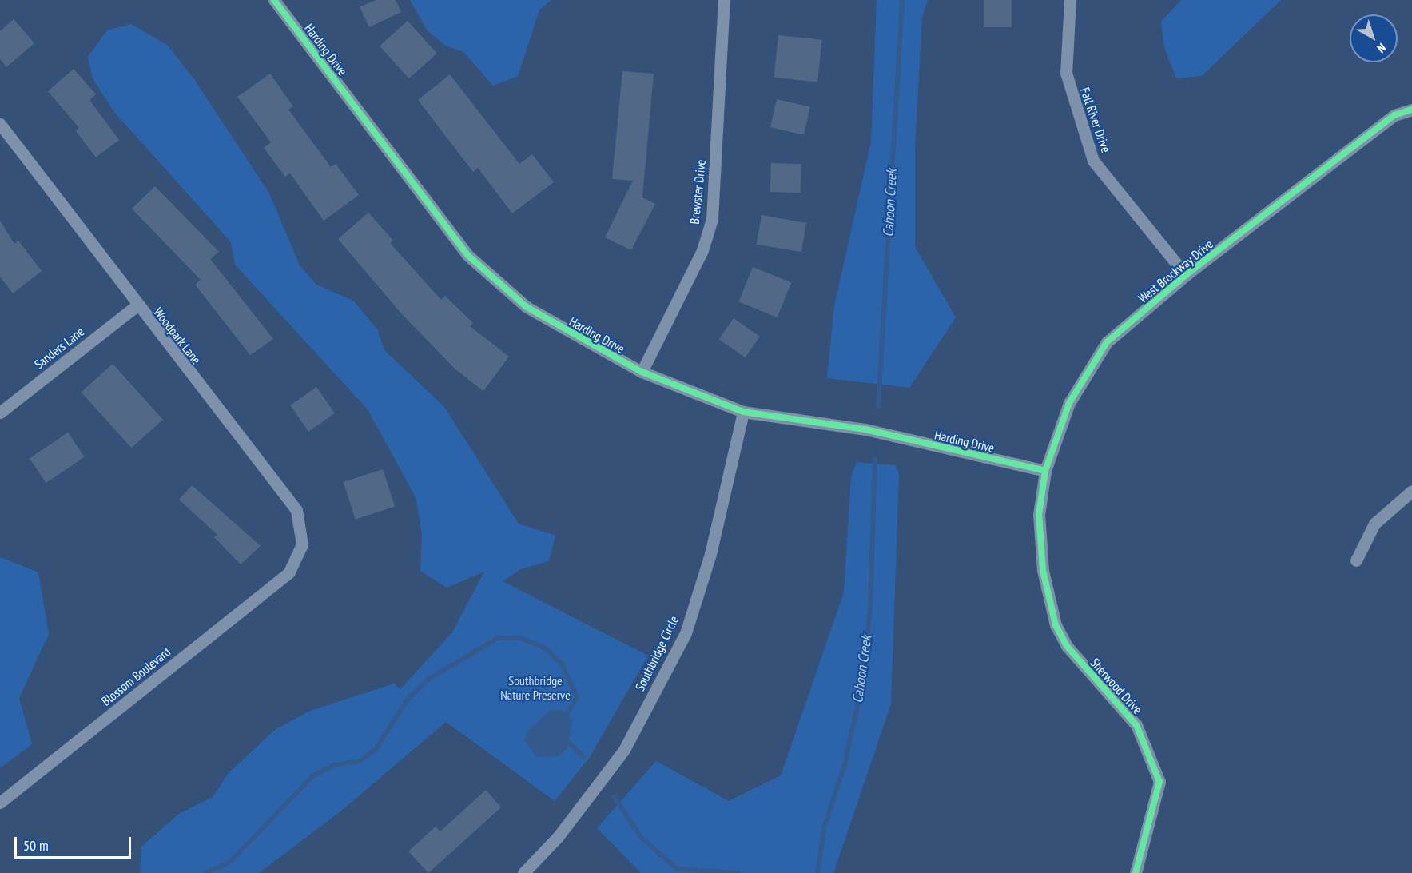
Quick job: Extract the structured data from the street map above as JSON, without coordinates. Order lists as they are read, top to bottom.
{
  "streets": {
    "street": [
      "Harding Drive",
      "Fall River Drive",
      "Brewster Drive",
      "West Brockway Drive",
      "Woodpark Lane",
      "Sanders Lane",
      "Southbridge Circle",
      "Blossom Boulevard",
      "Sherwood Drive"
    ]
  },
  "crossings": [
    ["Harding Drive", "Brewster Drive"],
    ["Harding Drive", "West Brockway Drive"],
    ["Harding Drive", "Southbridge Circle"],
    ["Fall River Drive", "West Brockway Drive"],
    ["West Brockway Drive", "Sherwood Drive"],
    ["Woodpark Lane", "Sanders Lane"],
    ["Woodpark Lane", "Blossom Boulevard"]
  ],
  "water": ["Cahoon Creek"],
  "parks": ["Southbridge Nature Preserve"],
  "scale_bar": "50 m",
  "north": "bottom right"
}
